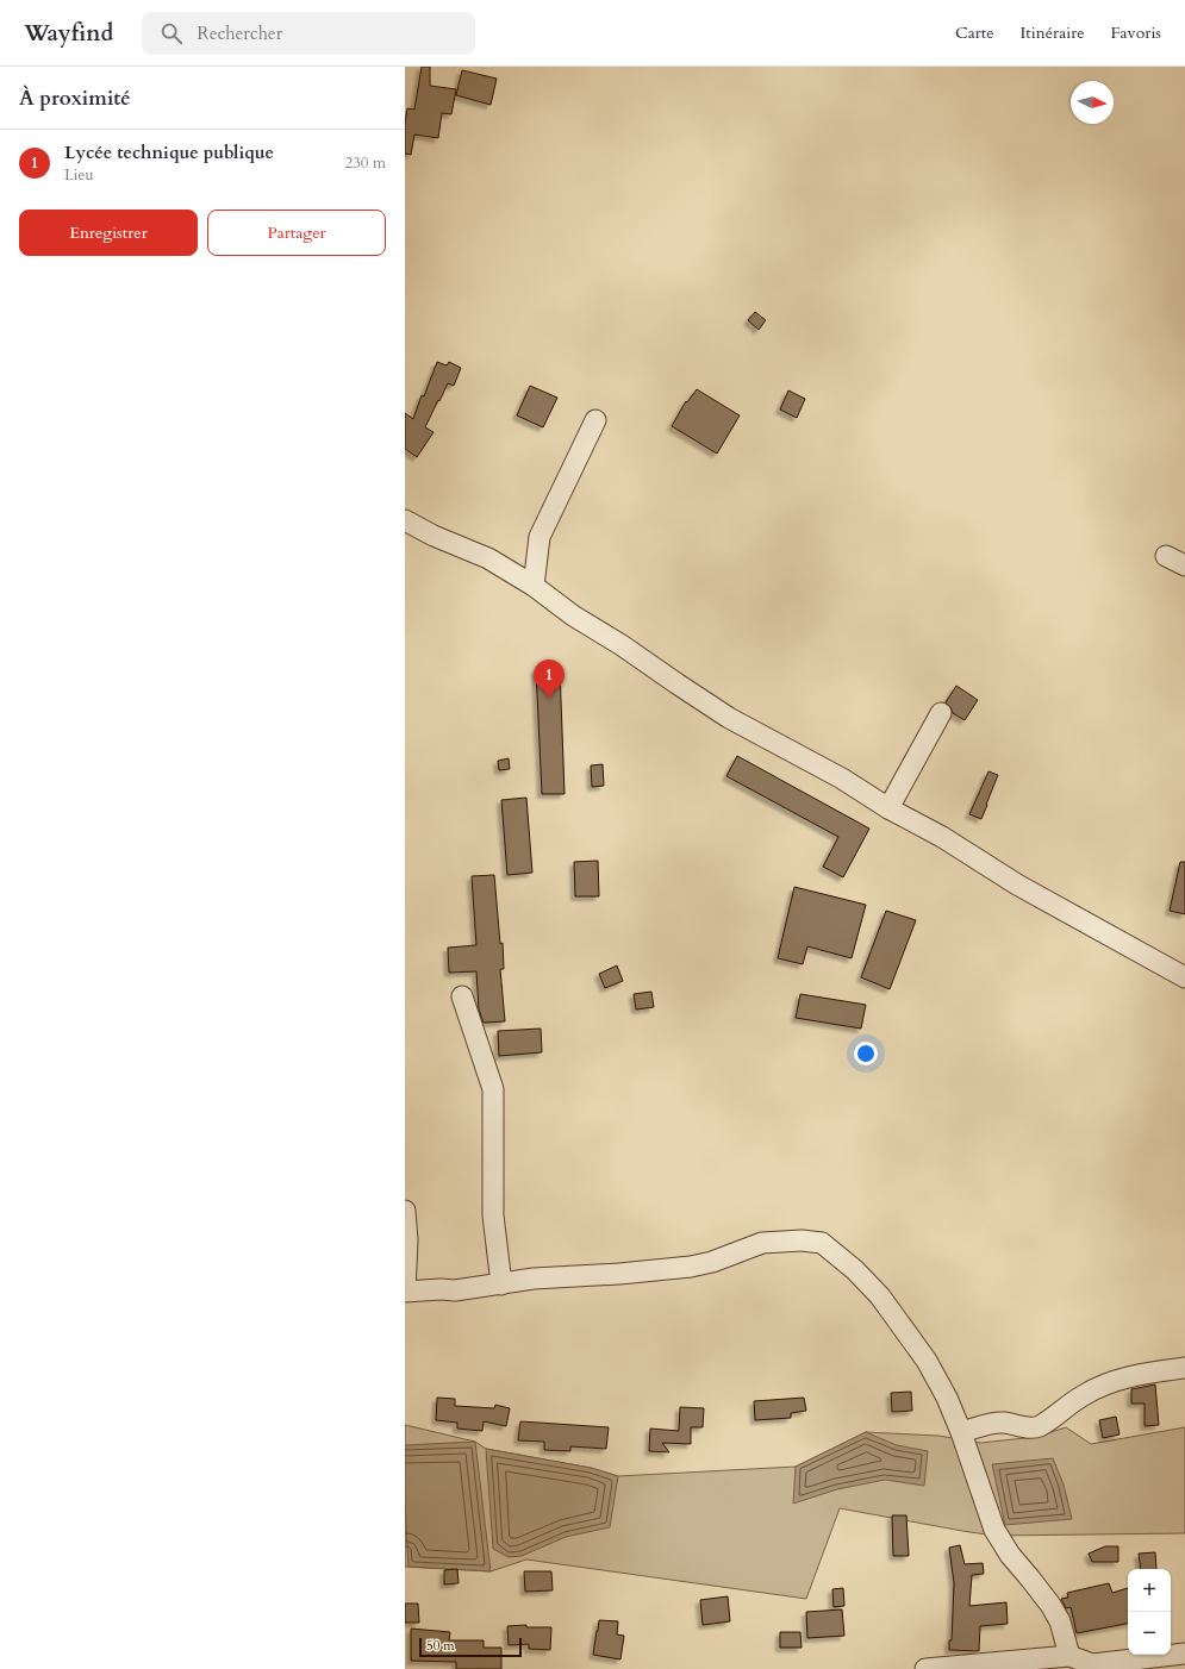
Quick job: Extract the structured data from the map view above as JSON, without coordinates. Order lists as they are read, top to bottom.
{
  "scale_bar": "50 m",
  "north": "right",
  "page": {
    "header": "Wayfind",
    "search": "Rechercher",
    "nav": ["Carte", "Itinéraire", "Favoris"],
    "heading": "À proximité",
    "list": [
      {
        "mark": "1",
        "name": "Lycée technique publique",
        "note": "Lieu",
        "value": "230 m"
      }
    ],
    "buttons": ["Enregistrer", "Partager"],
    "pins": "1",
    "map_buttons": ["+", "−"],
    "scale": "50 m"
  }
}
